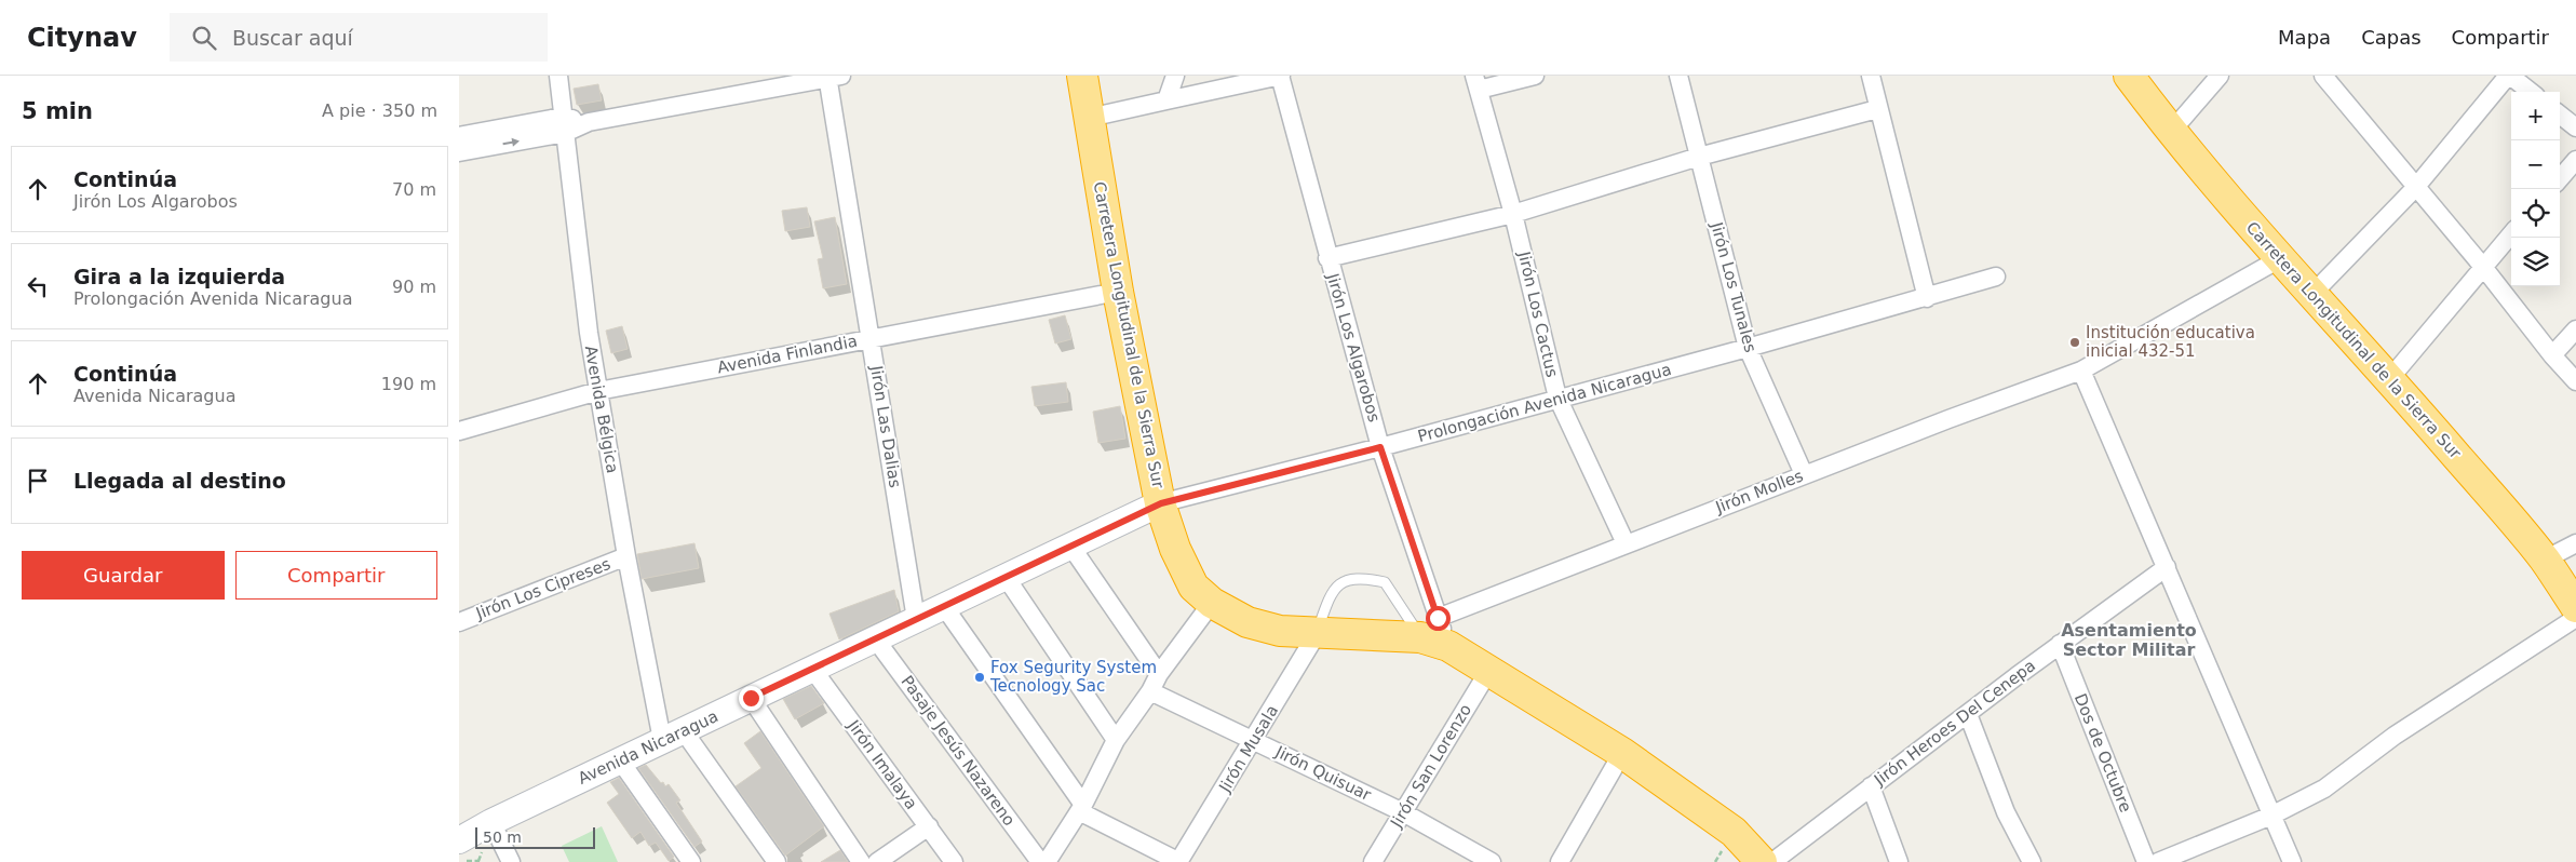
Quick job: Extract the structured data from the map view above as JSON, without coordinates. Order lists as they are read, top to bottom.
{
  "streets": {
    "highway": ["Carretera Longitudinal de la Sierra Sur"],
    "street": [
      "Jirón Los Tunales",
      "Jirón Los Cactus",
      "Jirón Los Algarobos",
      "Avenida Finlandia",
      "Prolongación Avenida Nicaragua",
      "Avenida Bélgica",
      "Jirón Las Dalias",
      "Jirón Molles",
      "Jirón Los Cipreses",
      "Jirón Heroes Del Cenepa",
      "Avenida Nicaragua",
      "Jirón Musala",
      "Pasaje Jesús Nazareno",
      "Dos de Octubre",
      "Jirón Imalaya",
      "Jirón San Lorenzo",
      "Jirón Quisuar"
    ]
  },
  "crossings": [
    ["Jirón Los Tunales", "Prolongación Avenida Nicaragua"],
    ["Jirón Los Tunales", "Jirón Molles"],
    ["Jirón Los Cactus", "Prolongación Avenida Nicaragua"],
    ["Jirón Los Cactus", "Jirón Molles"],
    ["Carretera Longitudinal de la Sierra Sur", "Jirón Los Algarobos"],
    ["Carretera Longitudinal de la Sierra Sur", "Avenida Finlandia"],
    ["Carretera Longitudinal de la Sierra Sur", "Prolongación Avenida Nicaragua"],
    ["Carretera Longitudinal de la Sierra Sur", "Jirón Molles"],
    ["Carretera Longitudinal de la Sierra Sur", "Avenida Nicaragua"],
    ["Carretera Longitudinal de la Sierra Sur", "Jirón Musala"],
    ["Carretera Longitudinal de la Sierra Sur", "Jirón San Lorenzo"],
    ["Jirón Los Algarobos", "Prolongación Avenida Nicaragua"],
    ["Jirón Los Algarobos", "Jirón Molles"],
    ["Avenida Finlandia", "Avenida Bélgica"],
    ["Avenida Finlandia", "Jirón Las Dalias"],
    ["Prolongación Avenida Nicaragua", "Avenida Nicaragua"],
    ["Avenida Bélgica", "Jirón Los Cipreses"],
    ["Avenida Bélgica", "Avenida Nicaragua"],
    ["Jirón Las Dalias", "Avenida Nicaragua"],
    ["Jirón Heroes Del Cenepa", "Dos de Octubre"],
    ["Avenida Nicaragua", "Pasaje Jesús Nazareno"],
    ["Avenida Nicaragua", "Jirón Imalaya"],
    ["Jirón Musala", "Jirón Quisuar"],
    ["Jirón San Lorenzo", "Jirón Quisuar"]
  ],
  "districts": ["Asentamiento Sector Militar"],
  "places": ["Institución educativa inicial 432-51", "Fox Segurity System Tecnology Sac"],
  "scale_bar": "50 m",
  "page": {
    "header": "Citynav",
    "search": "Buscar aquí",
    "nav": ["Mapa", "Capas", "Compartir"],
    "heading": ["5 min", "A pie · 350 m"],
    "map_buttons": ["+", "−"],
    "list": [
      ["Continúa", "Jirón Los Algarobos", "70 m"],
      ["Gira a la izquierda", "Prolongación Avenida Nicaragua", "90 m"],
      ["Continúa", "Avenida Nicaragua", "190 m"],
      "Llegada al destino"
    ],
    "buttons": ["Guardar", "Compartir"],
    "scale": "50 m"
  }
}
